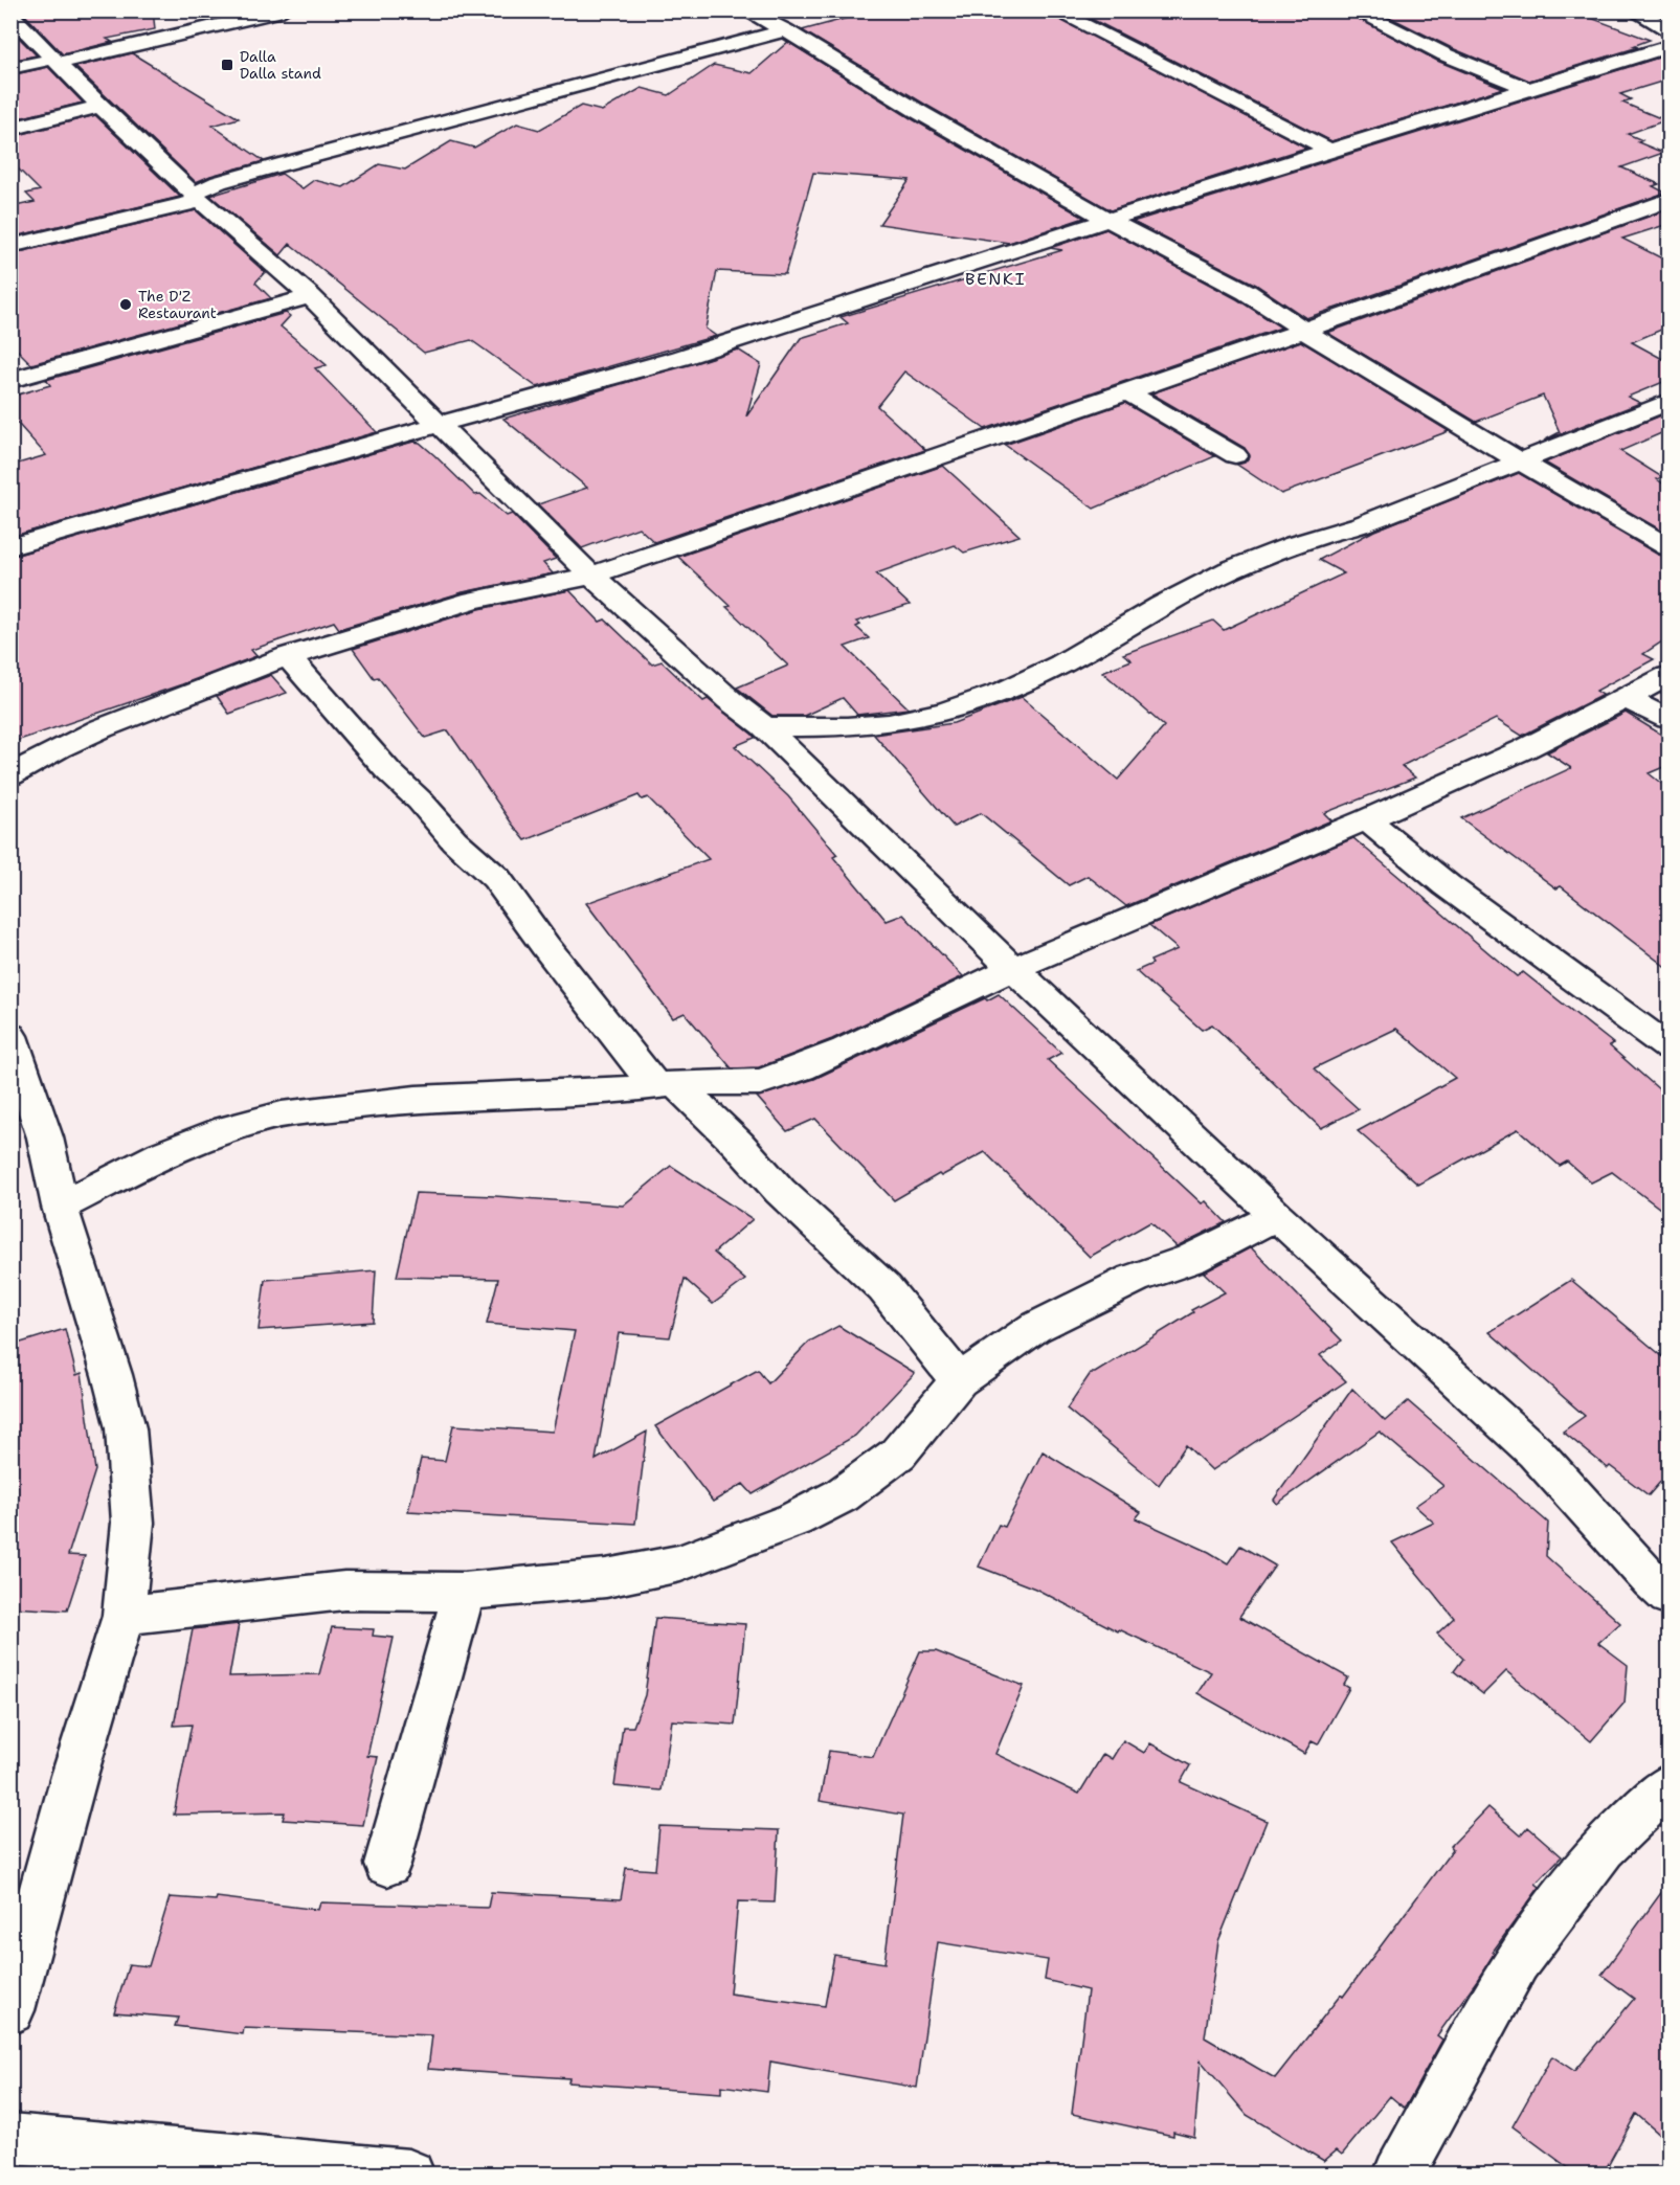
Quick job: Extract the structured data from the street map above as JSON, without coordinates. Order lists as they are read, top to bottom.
{
  "districts": ["BENKI"],
  "places": {
    "transit": ["Dalla Dalla stand"],
    "other": ["The D'Z Restaurant"]
  }
}
